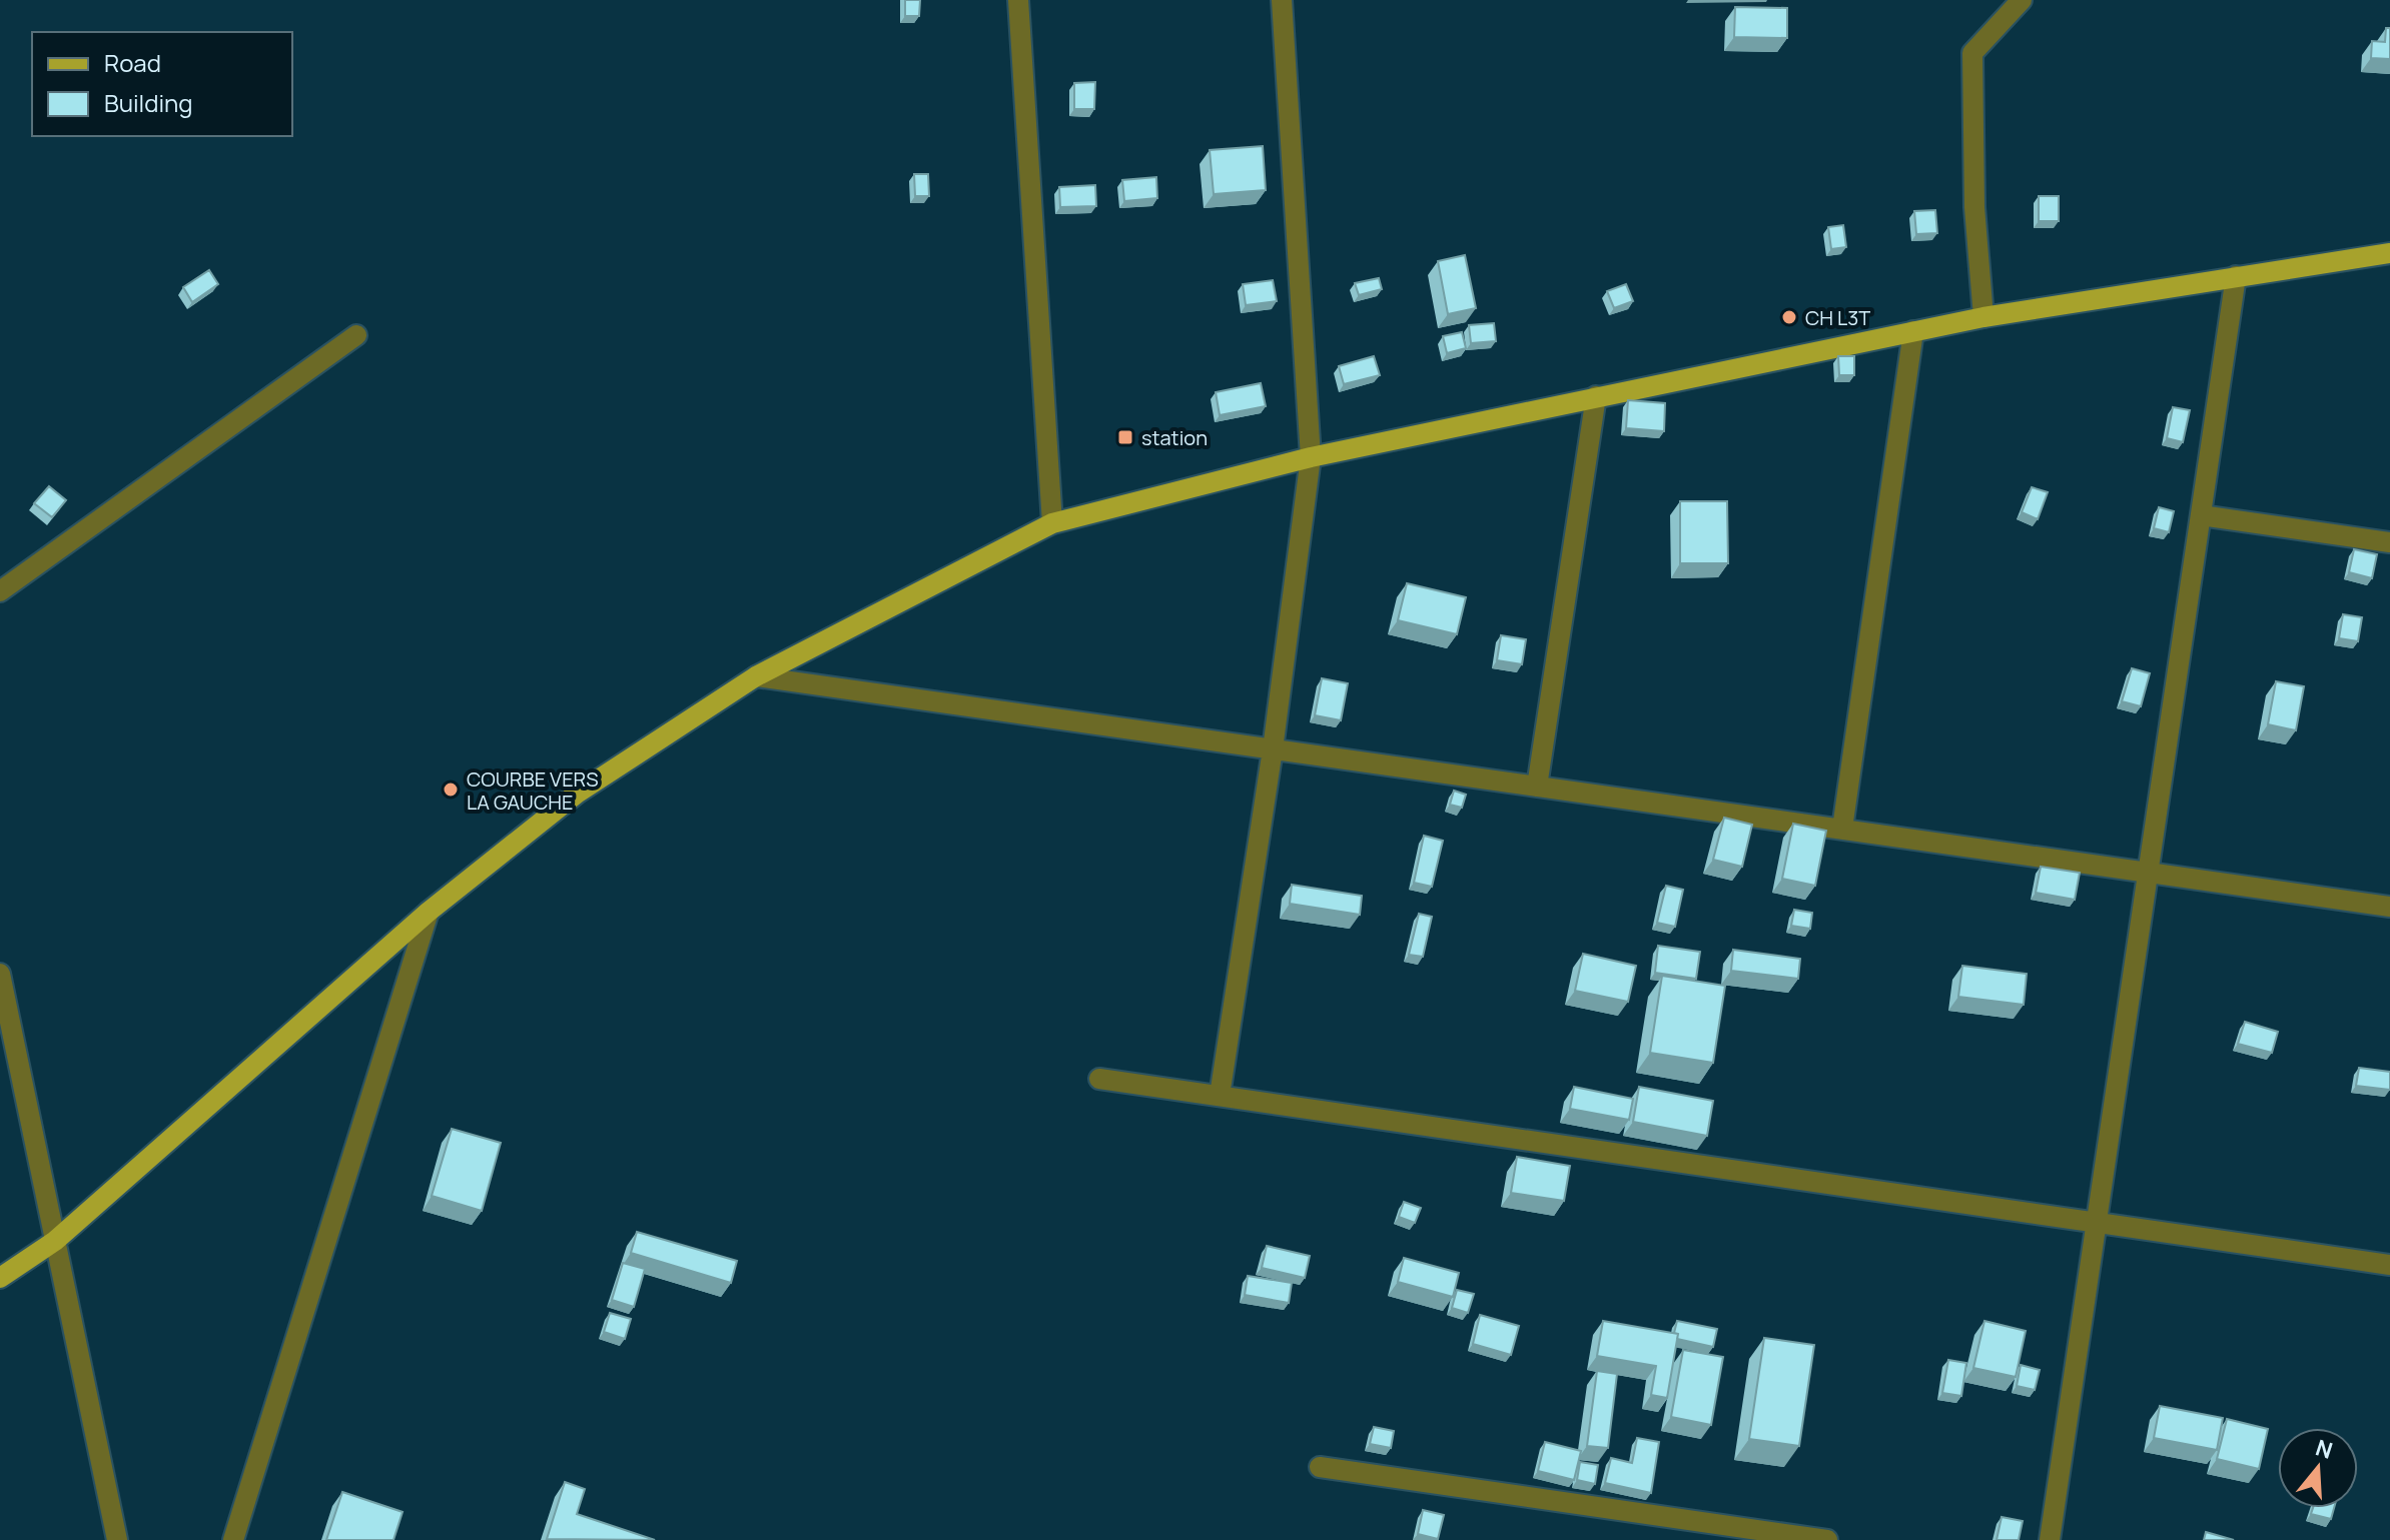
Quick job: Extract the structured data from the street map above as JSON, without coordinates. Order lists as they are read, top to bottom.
{
  "places": {
    "other": ["CH L3T", "COURBE VERS LA GAUCHE"],
    "transit": ["station"]
  },
  "legend": ["Road", "Building"],
  "north": "top"
}
